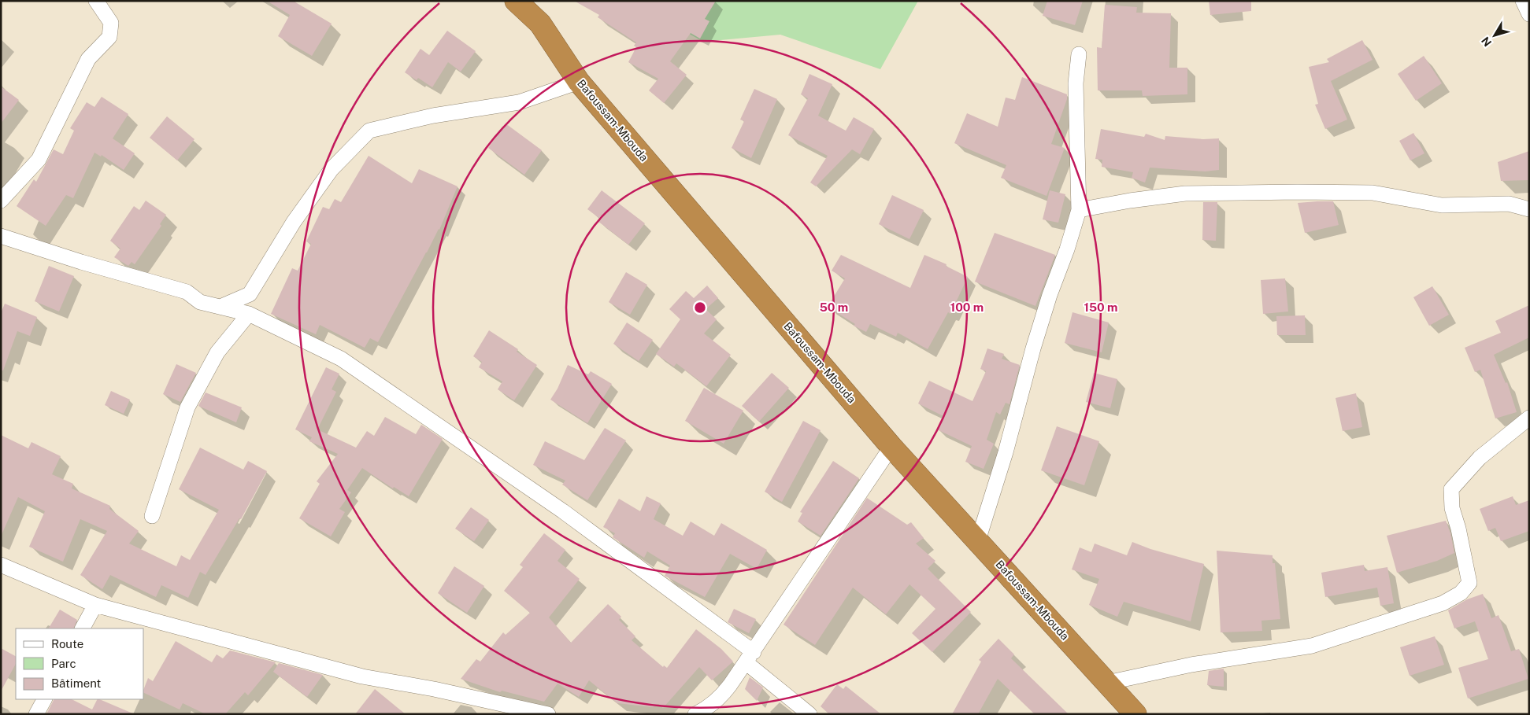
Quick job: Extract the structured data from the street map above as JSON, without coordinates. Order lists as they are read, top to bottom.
{
  "streets": {
    "highway": ["Bafoussam-Mbouda"]
  },
  "legend": ["Route", "Parc", "Bâtiment"],
  "north": "bottom left",
  "rings": ["50 m", "100 m", "150 m"]
}
